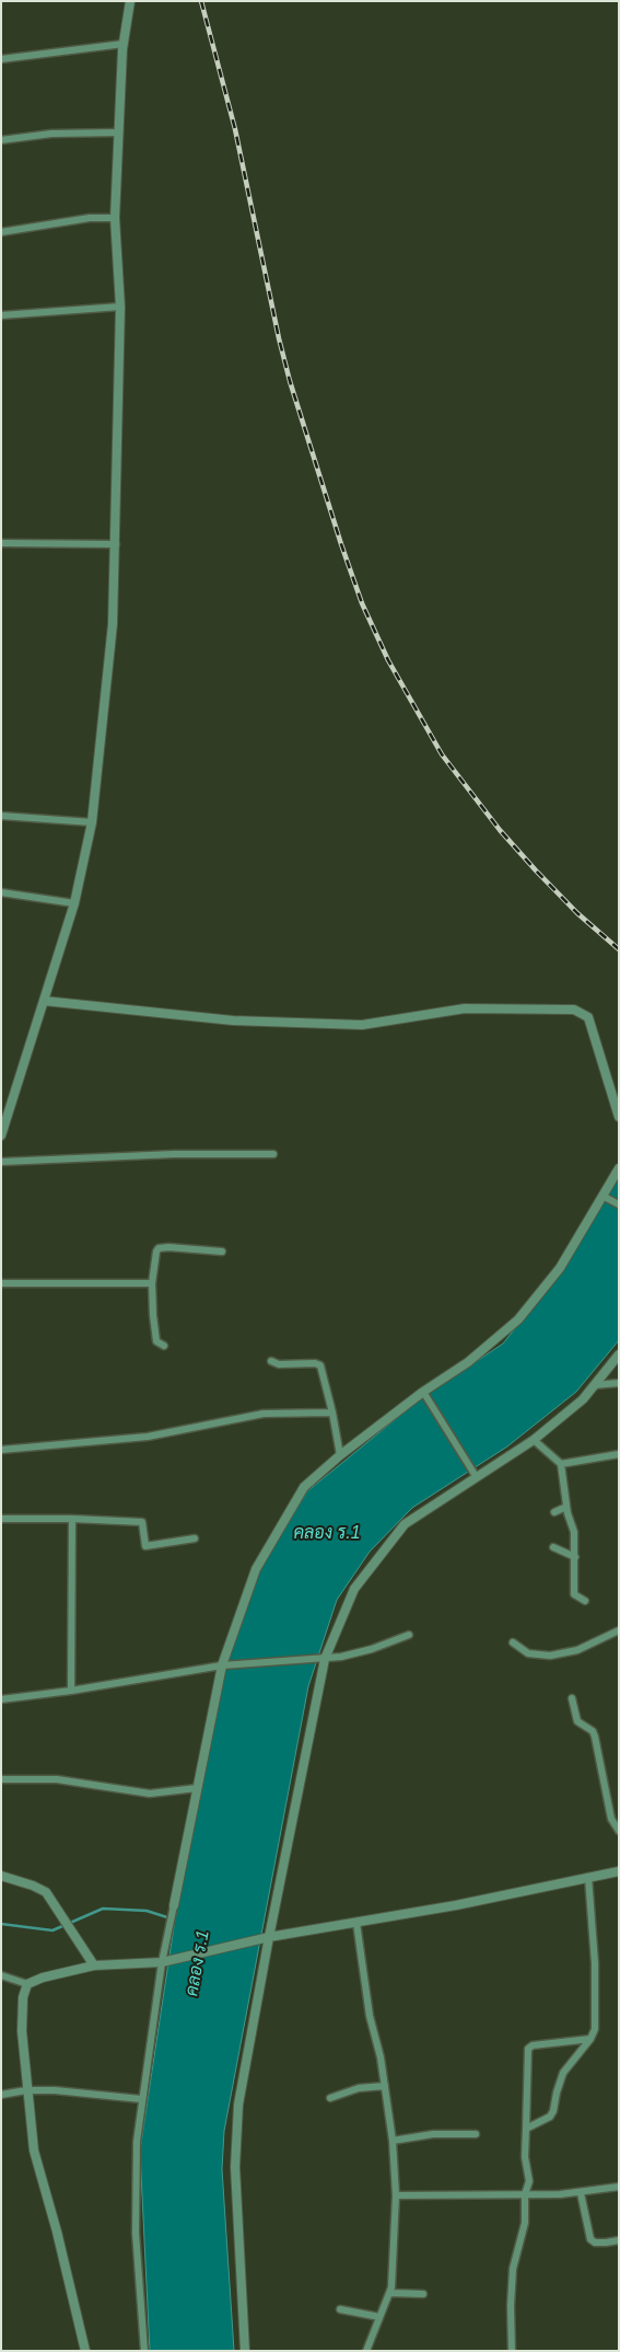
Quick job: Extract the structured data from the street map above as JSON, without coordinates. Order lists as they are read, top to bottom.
{
  "water": ["คลอง ร.1"]
}
